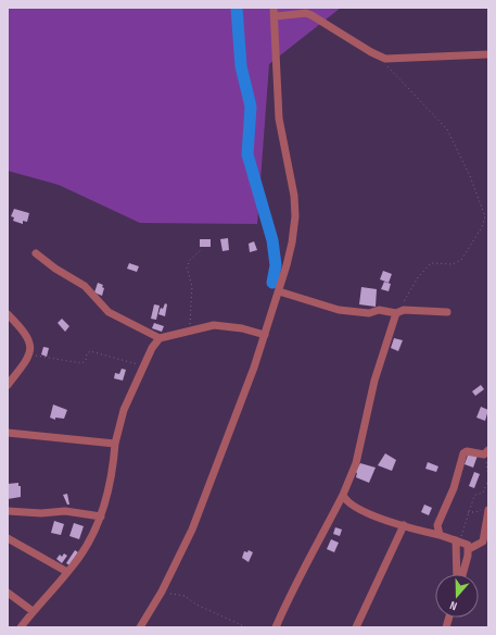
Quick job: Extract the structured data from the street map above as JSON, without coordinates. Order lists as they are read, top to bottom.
{
  "north": "bottom"
}
